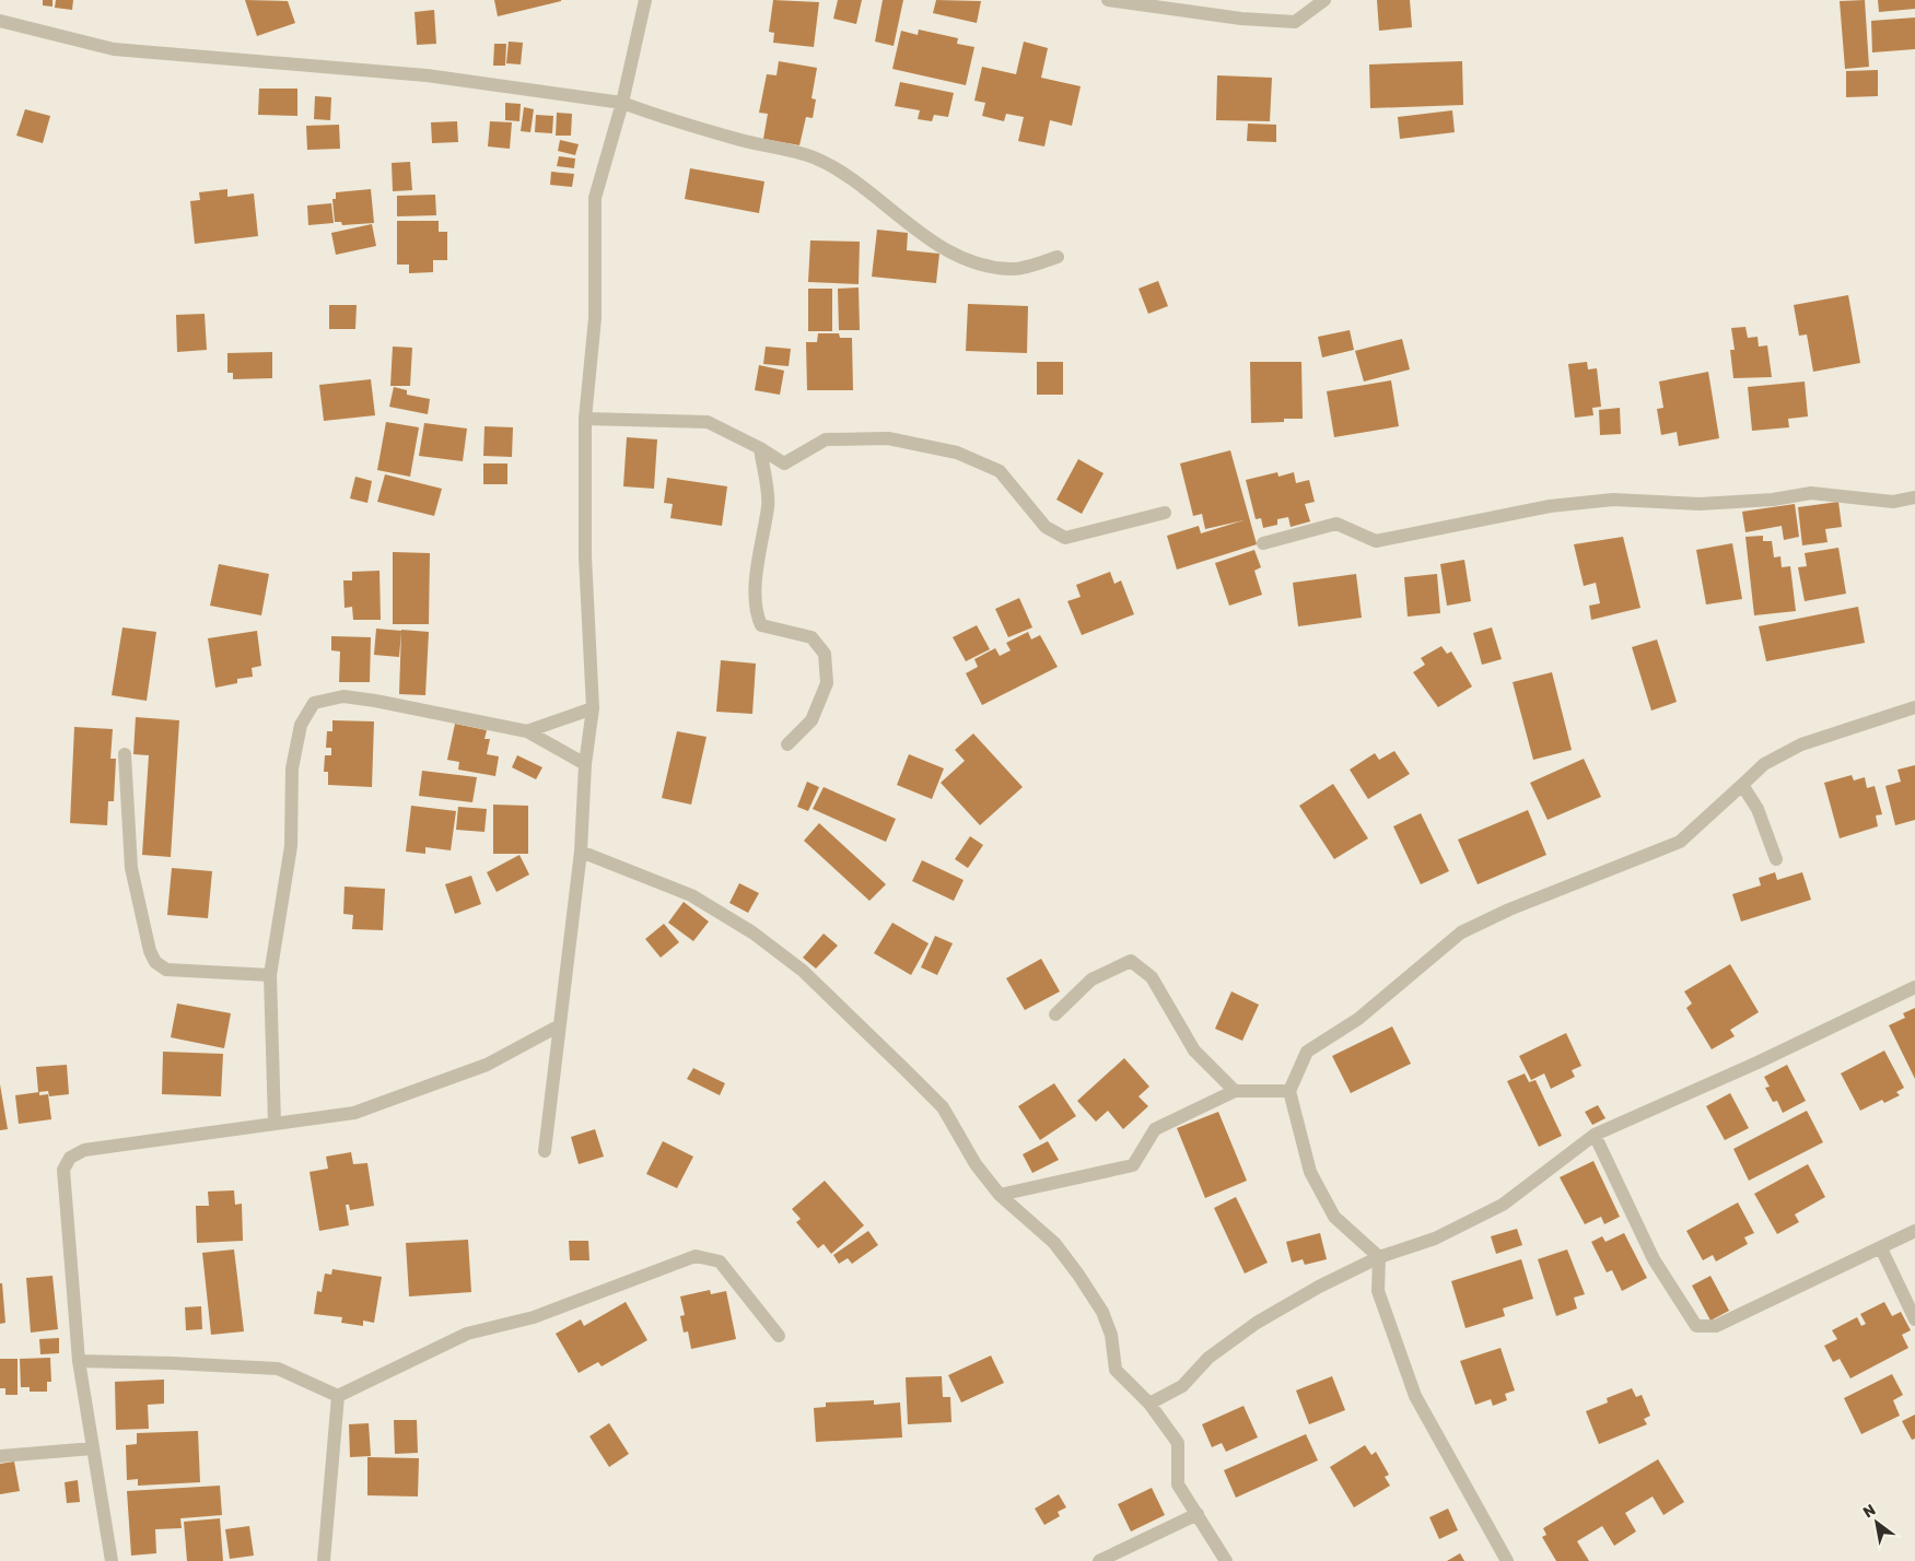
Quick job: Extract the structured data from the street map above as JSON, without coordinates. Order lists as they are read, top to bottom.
{
  "north": "top left"
}
